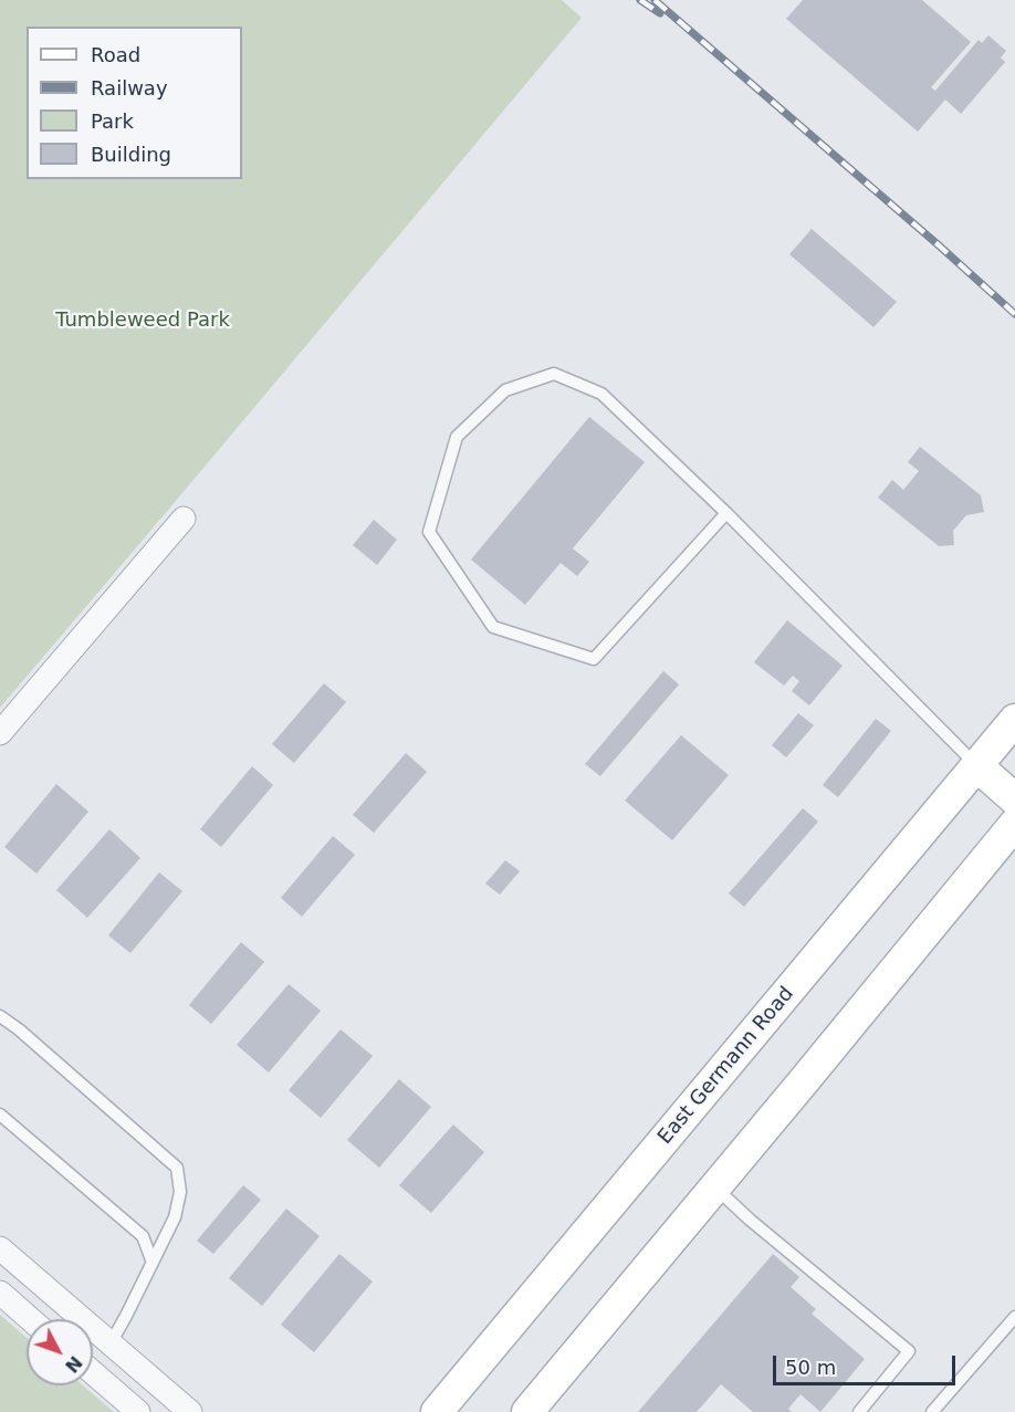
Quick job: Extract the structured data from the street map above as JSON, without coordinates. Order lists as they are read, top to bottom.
{
  "streets": {
    "main road": ["East Germann Road"]
  },
  "parks": ["Tumbleweed Park"],
  "legend": [
    "Road",
    "Railway",
    "Park",
    "Building"
  ],
  "scale_bar": "50 m",
  "north": "bottom right"
}
